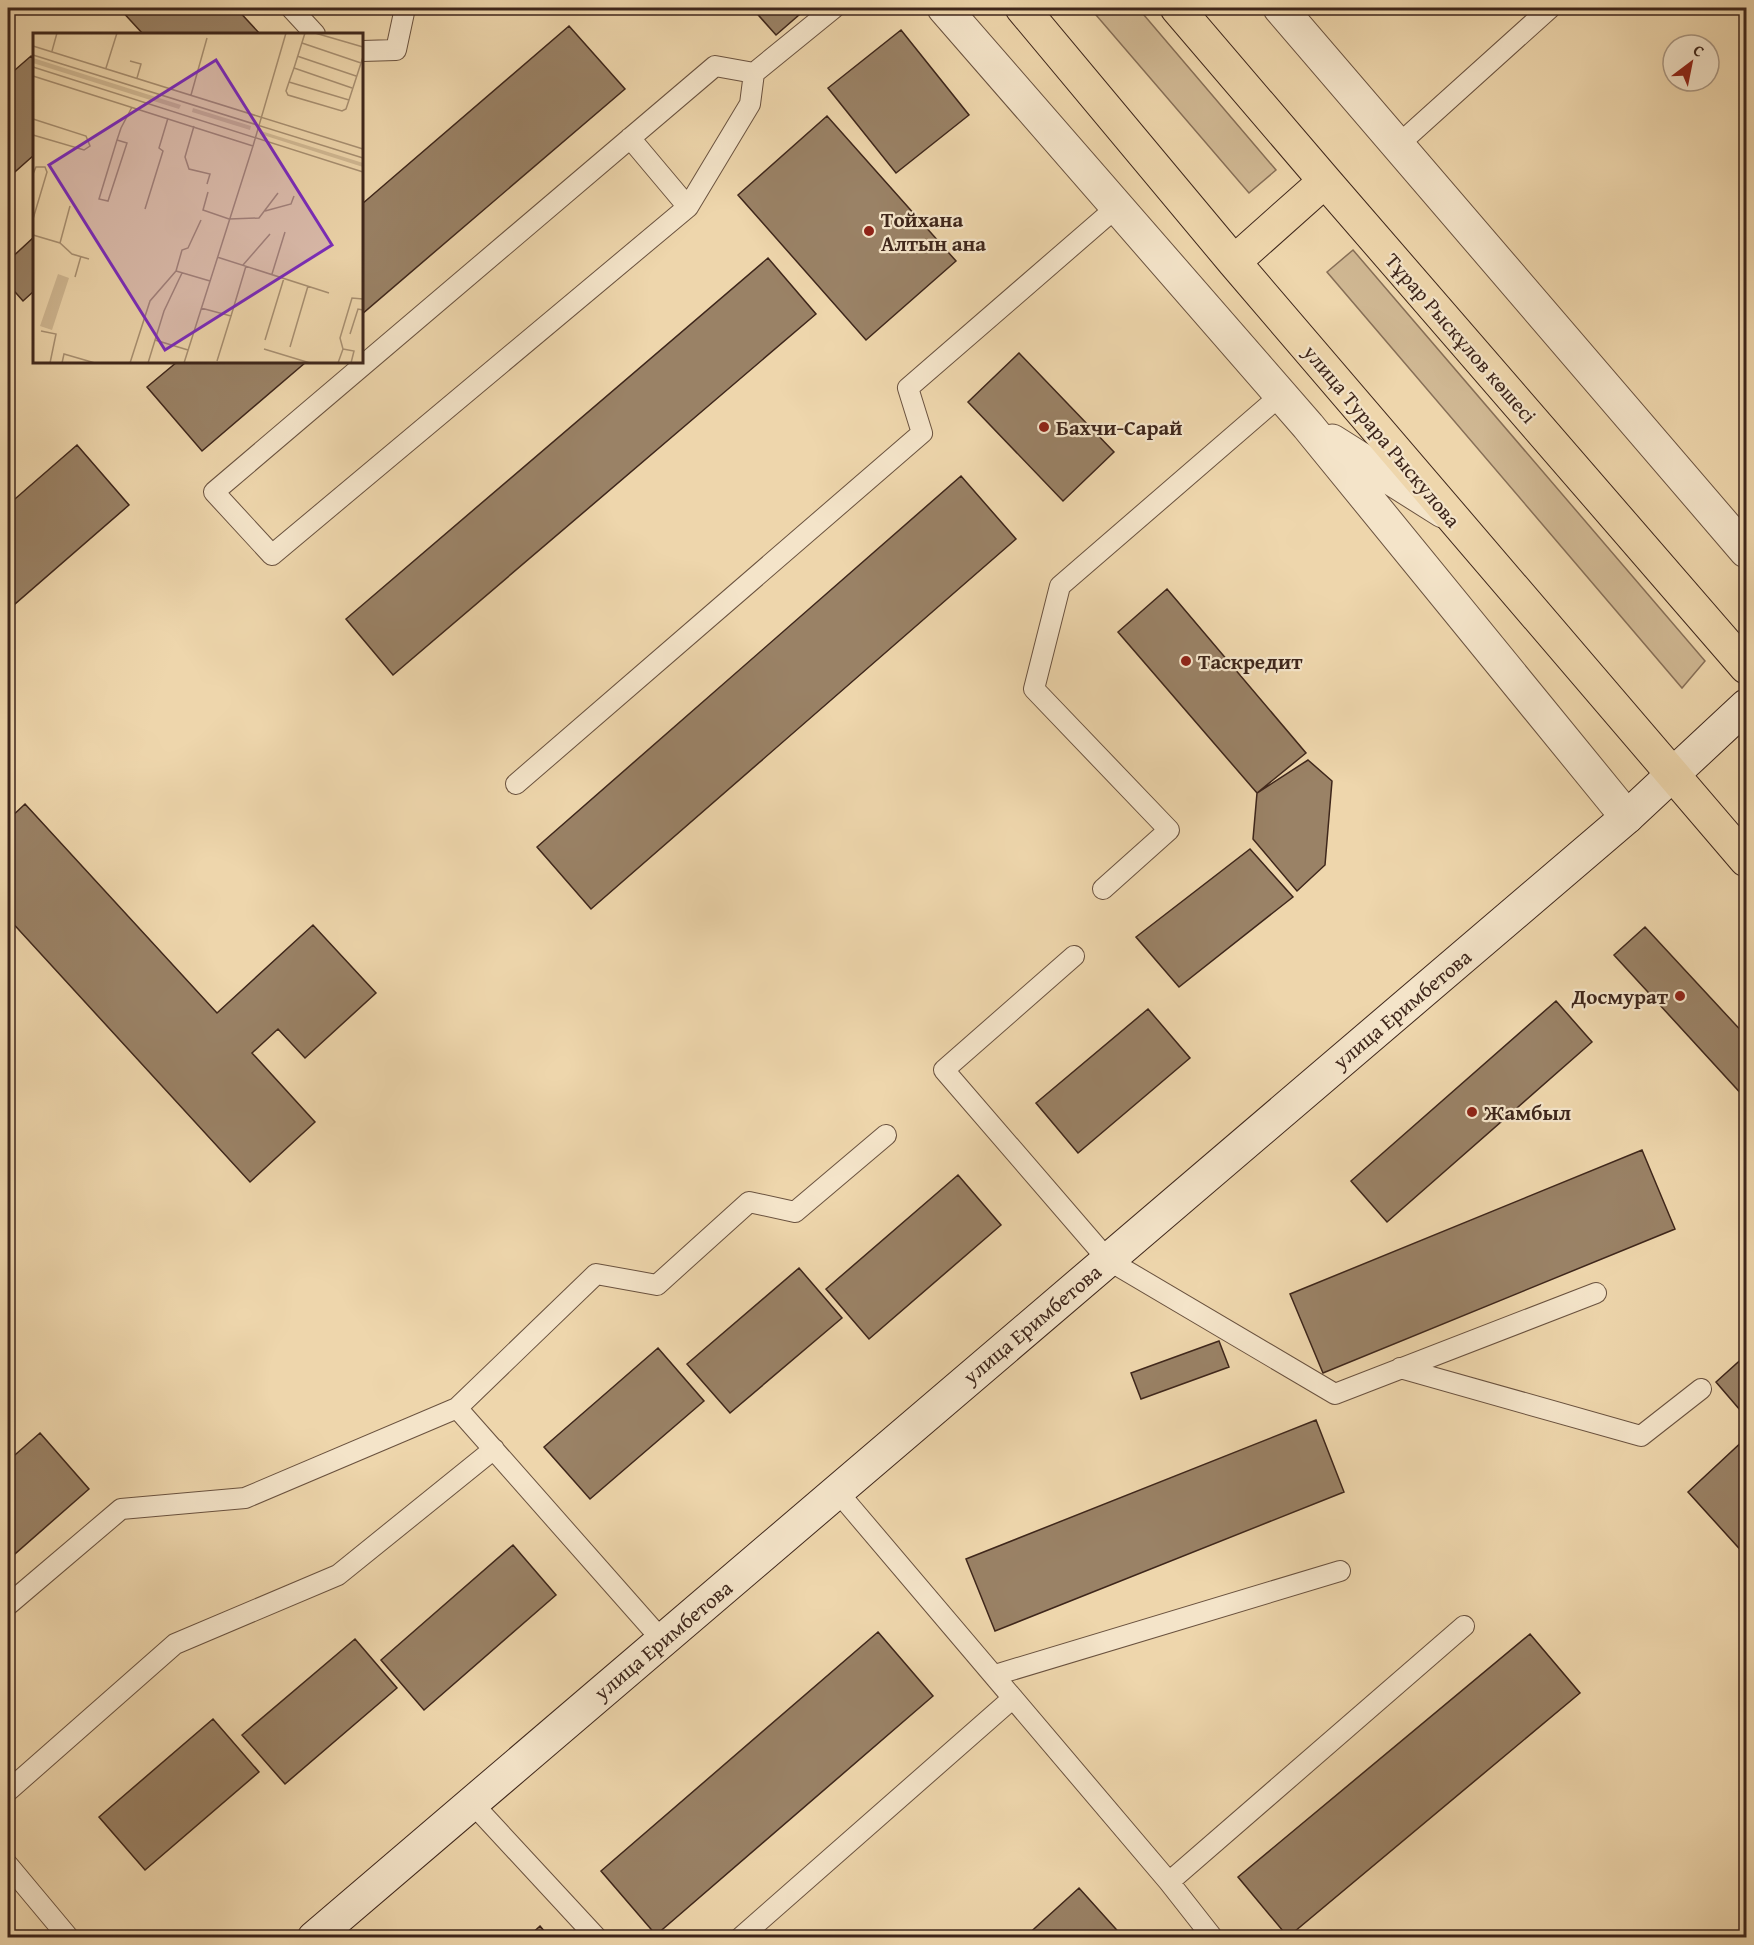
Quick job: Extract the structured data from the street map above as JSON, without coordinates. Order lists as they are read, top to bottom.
{
  "streets": {
    "main road": ["Тұрар Рыскұлов көшесі", "улица Турара Рыскулова"],
    "street": ["улица Еримбетова"]
  },
  "crossings": [
    ["улица Турара Рыскулова", "улица Еримбетова"]
  ],
  "places": [
    "Тойхана Алтын ана",
    "Бахчи-Сарай",
    "Таскредит",
    "Досмурат",
    "Жамбыл"
  ],
  "north": "top right"
}
